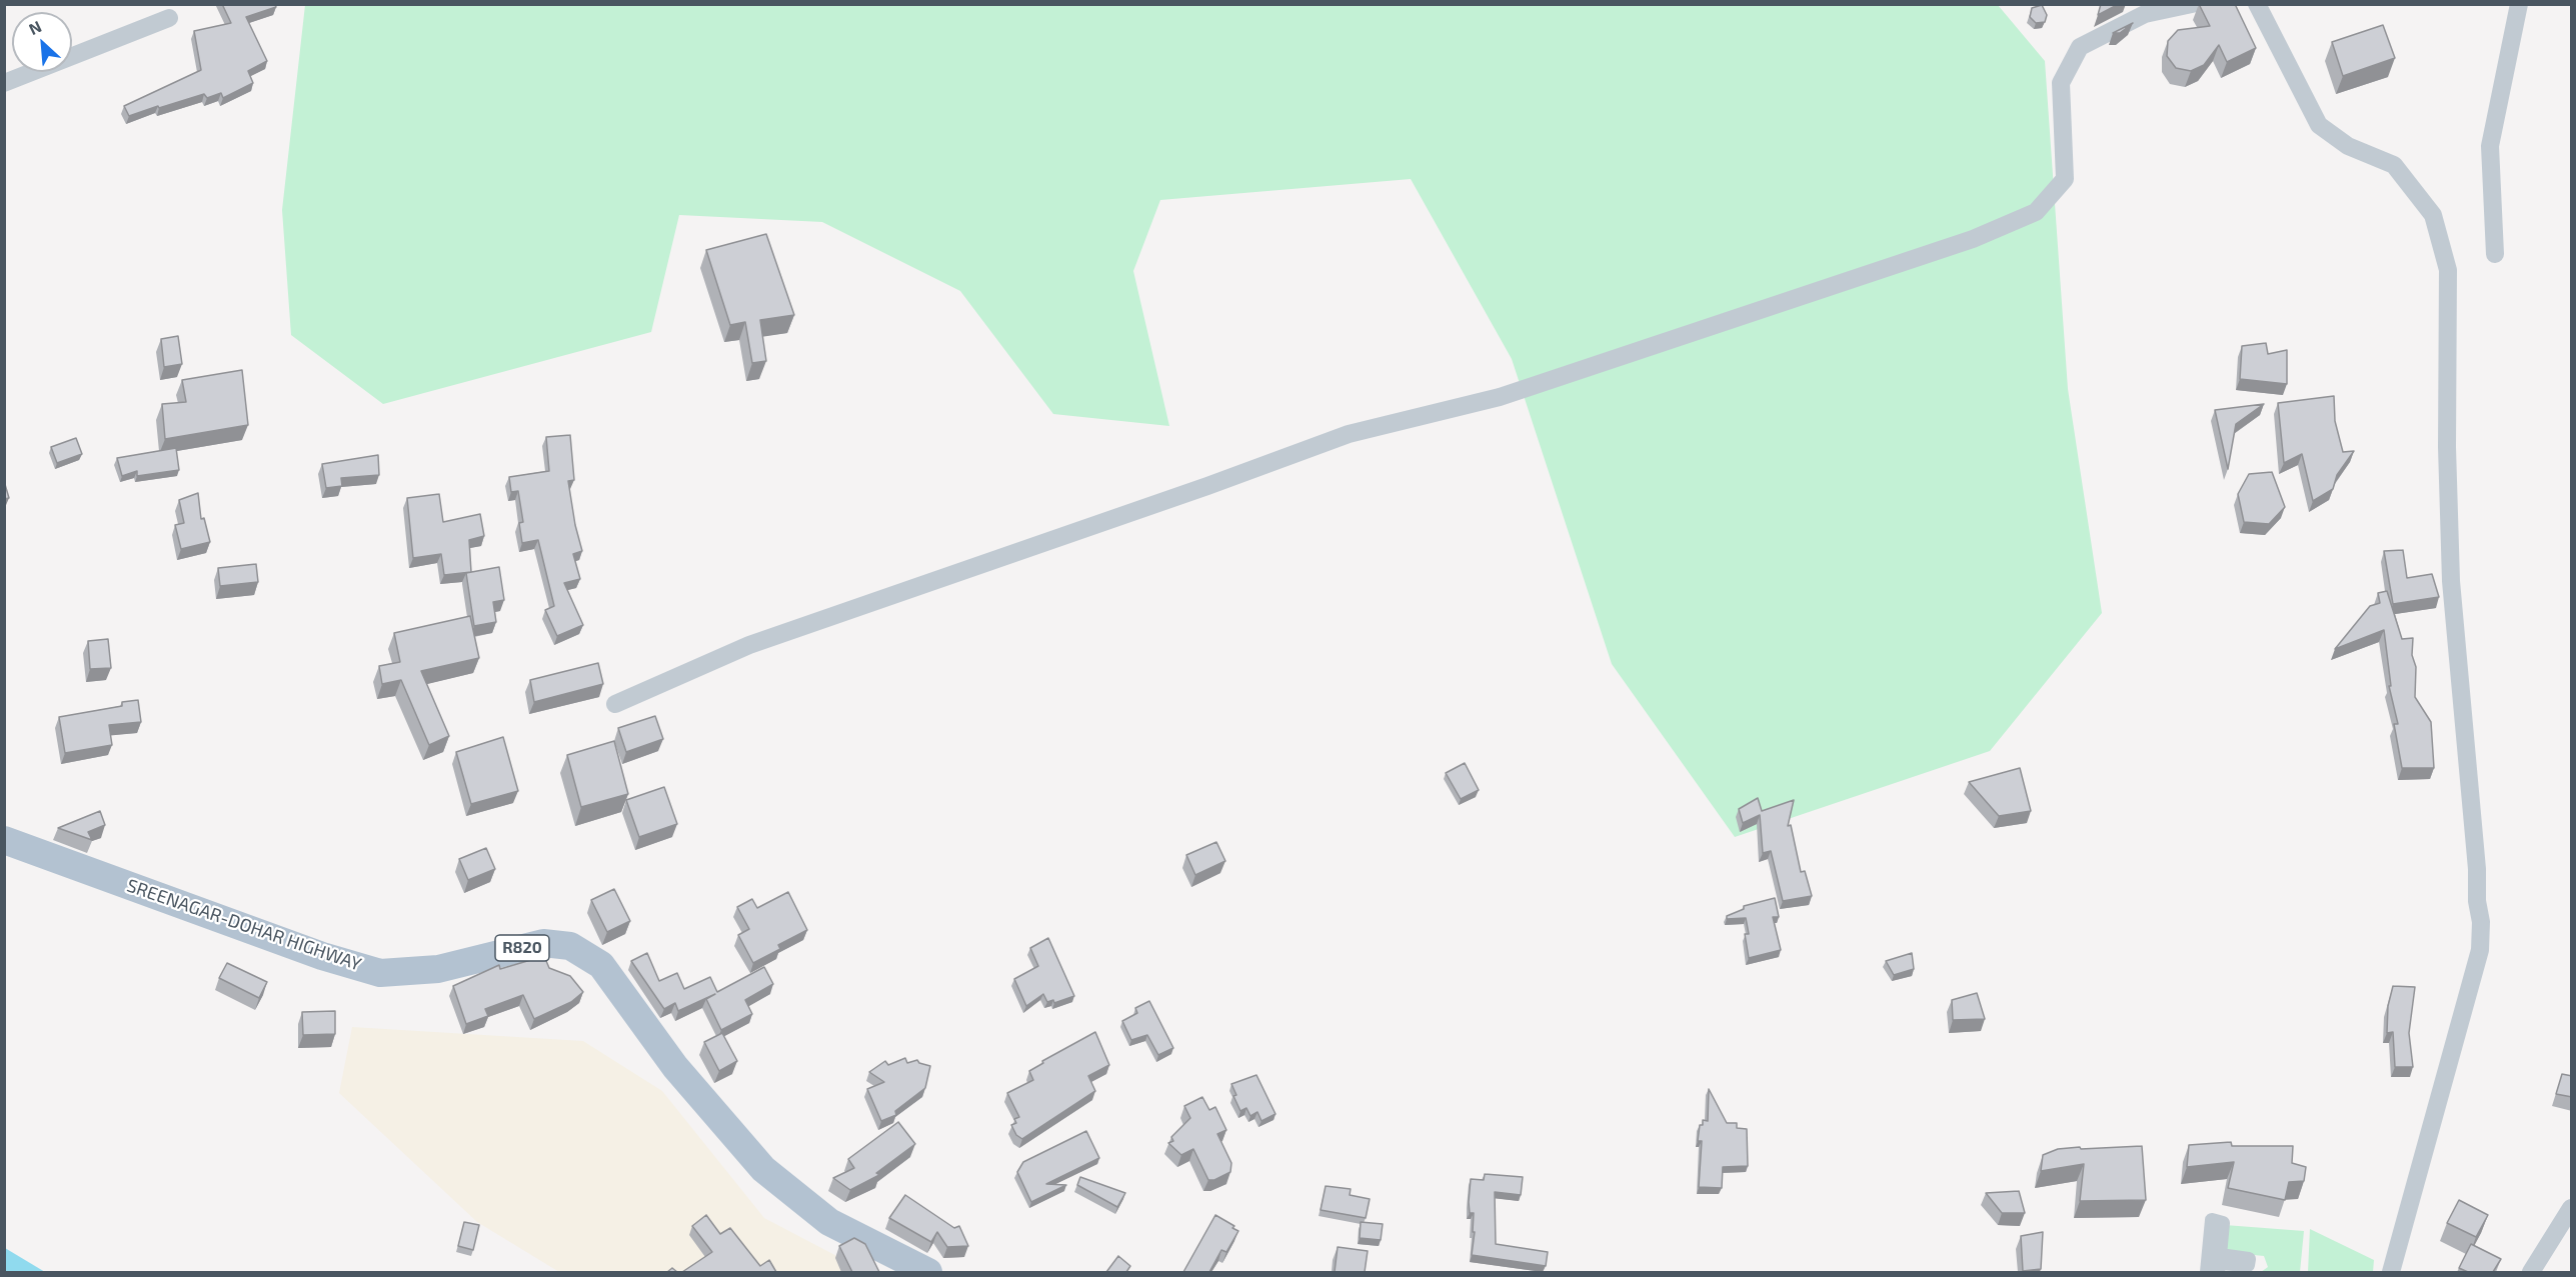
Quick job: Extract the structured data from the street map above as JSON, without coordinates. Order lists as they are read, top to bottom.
{
  "streets": {
    "main road": ["SREENAGAR-DOHAR HIGHWAY", "R820"]
  },
  "north": "top left"
}
